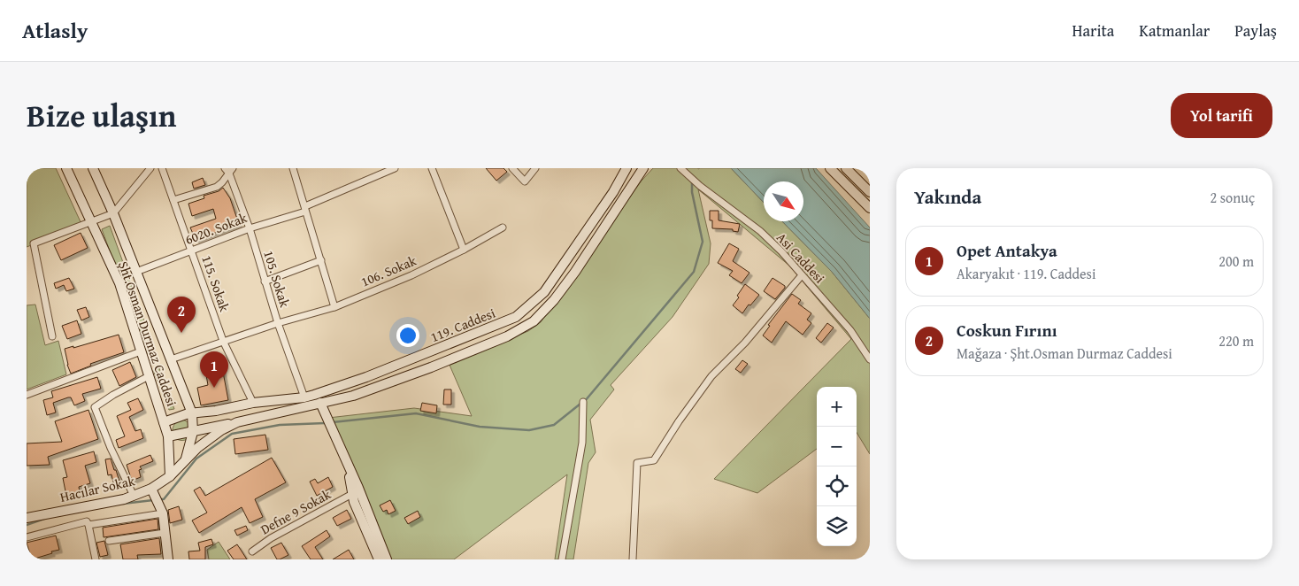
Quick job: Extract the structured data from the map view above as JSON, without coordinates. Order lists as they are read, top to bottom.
{
  "streets": {
    "street": [
      "6020. Sokak",
      "Asi Caddesi",
      "106. Sokak",
      "105. Sokak",
      "115. Sokak",
      "119. Caddesi",
      "Şht.Osman Durmaz Caddesi",
      "Hacılar Sokak",
      "Defne 9 Sokak"
    ]
  },
  "crossings": [
    ["6020. Sokak", "105. Sokak"],
    ["6020. Sokak", "115. Sokak"],
    ["6020. Sokak", "Şht.Osman Durmaz Caddesi"],
    ["106. Sokak", "105. Sokak"],
    ["106. Sokak", "115. Sokak"],
    ["106. Sokak", "Şht.Osman Durmaz Caddesi"],
    ["105. Sokak", "119. Caddesi"],
    ["115. Sokak", "119. Caddesi"],
    ["119. Caddesi", "Şht.Osman Durmaz Caddesi"],
    ["119. Caddesi", "Hacılar Sokak"],
    ["Şht.Osman Durmaz Caddesi", "Hacılar Sokak"]
  ],
  "north": "bottom right",
  "page": {
    "header": "Atlasly",
    "nav": ["Harita", "Katmanlar", "Paylaş"],
    "title": "Bize ulaşın",
    "buttons": "Yol tarifi",
    "heading": ["Yakında", "2 sonuç"],
    "list": [
      {
        "mark": "1",
        "name": "Opet Antakya",
        "note": "Akaryakıt · 119. Caddesi",
        "value": "200 m"
      },
      {
        "mark": "2",
        "name": "Coskun Fırını",
        "note": "Mağaza · Şht.Osman Durmaz Caddesi",
        "value": "220 m"
      }
    ],
    "pins": ["2", "1"],
    "map_buttons": ["+", "−"]
  }
}
